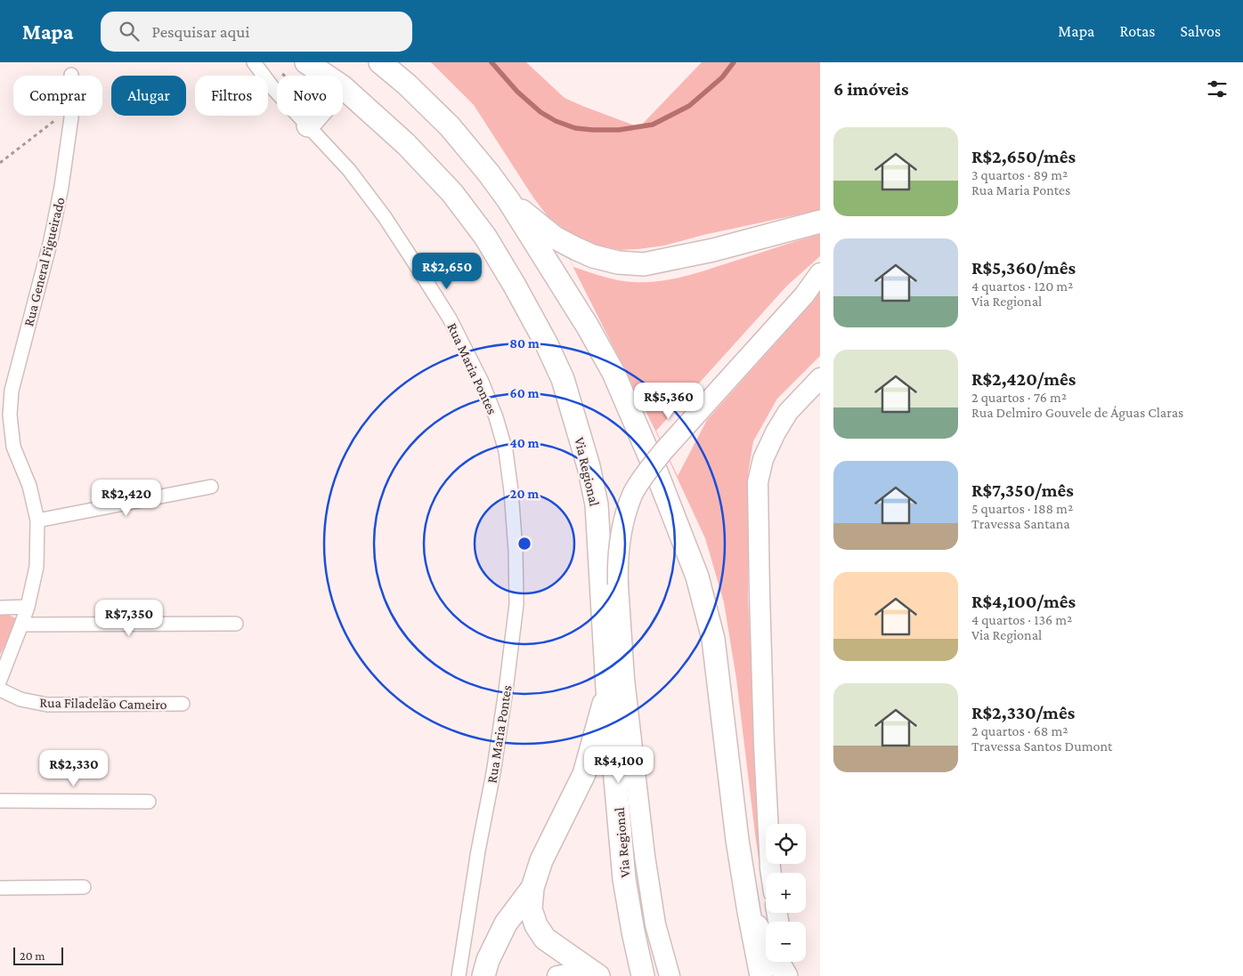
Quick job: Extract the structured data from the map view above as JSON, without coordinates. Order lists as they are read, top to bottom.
{
  "streets": {
    "main road": ["Via Regional"],
    "street": ["Rua General Figueirado", "Rua Maria Pontes", "Rua Filadelão Cameiro"]
  },
  "scale_bar": "20 m",
  "page": {
    "header": "Mapa",
    "search": "Pesquisar aqui",
    "nav": ["Mapa", "Rotas", "Salvos"],
    "heading": "6 imóveis",
    "chip": [
      "Comprar",
      "Alugar",
      "Filtros",
      "Novo"
    ],
    "list": [
      {
        "name": "R$2,650/mês",
        "note": "3 quartos · 89 m² · Rua Maria Pontes"
      },
      {
        "name": "R$5,360/mês",
        "note": "4 quartos · 120 m² · Via Regional"
      },
      {
        "name": "R$2,420/mês",
        "note": "2 quartos · 76 m² · Rua Delmiro Gouvele de Águas Claras"
      },
      {
        "name": "R$7,350/mês",
        "note": "5 quartos · 188 m² · Travessa Santana"
      },
      {
        "name": "R$4,100/mês",
        "note": "4 quartos · 136 m² · Via Regional"
      },
      {
        "name": "R$2,330/mês",
        "note": "2 quartos · 68 m² · Travessa Santos Dumont"
      }
    ],
    "price": [
      "R$2,650",
      "R$5,360",
      "R$2,420",
      "R$7,350",
      "R$4,100",
      "R$2,330"
    ],
    "map_buttons": ["+", "−"],
    "scale": "20 m"
  },
  "rings": [
    "80 m",
    "60 m",
    "40 m",
    "20 m"
  ]
}
